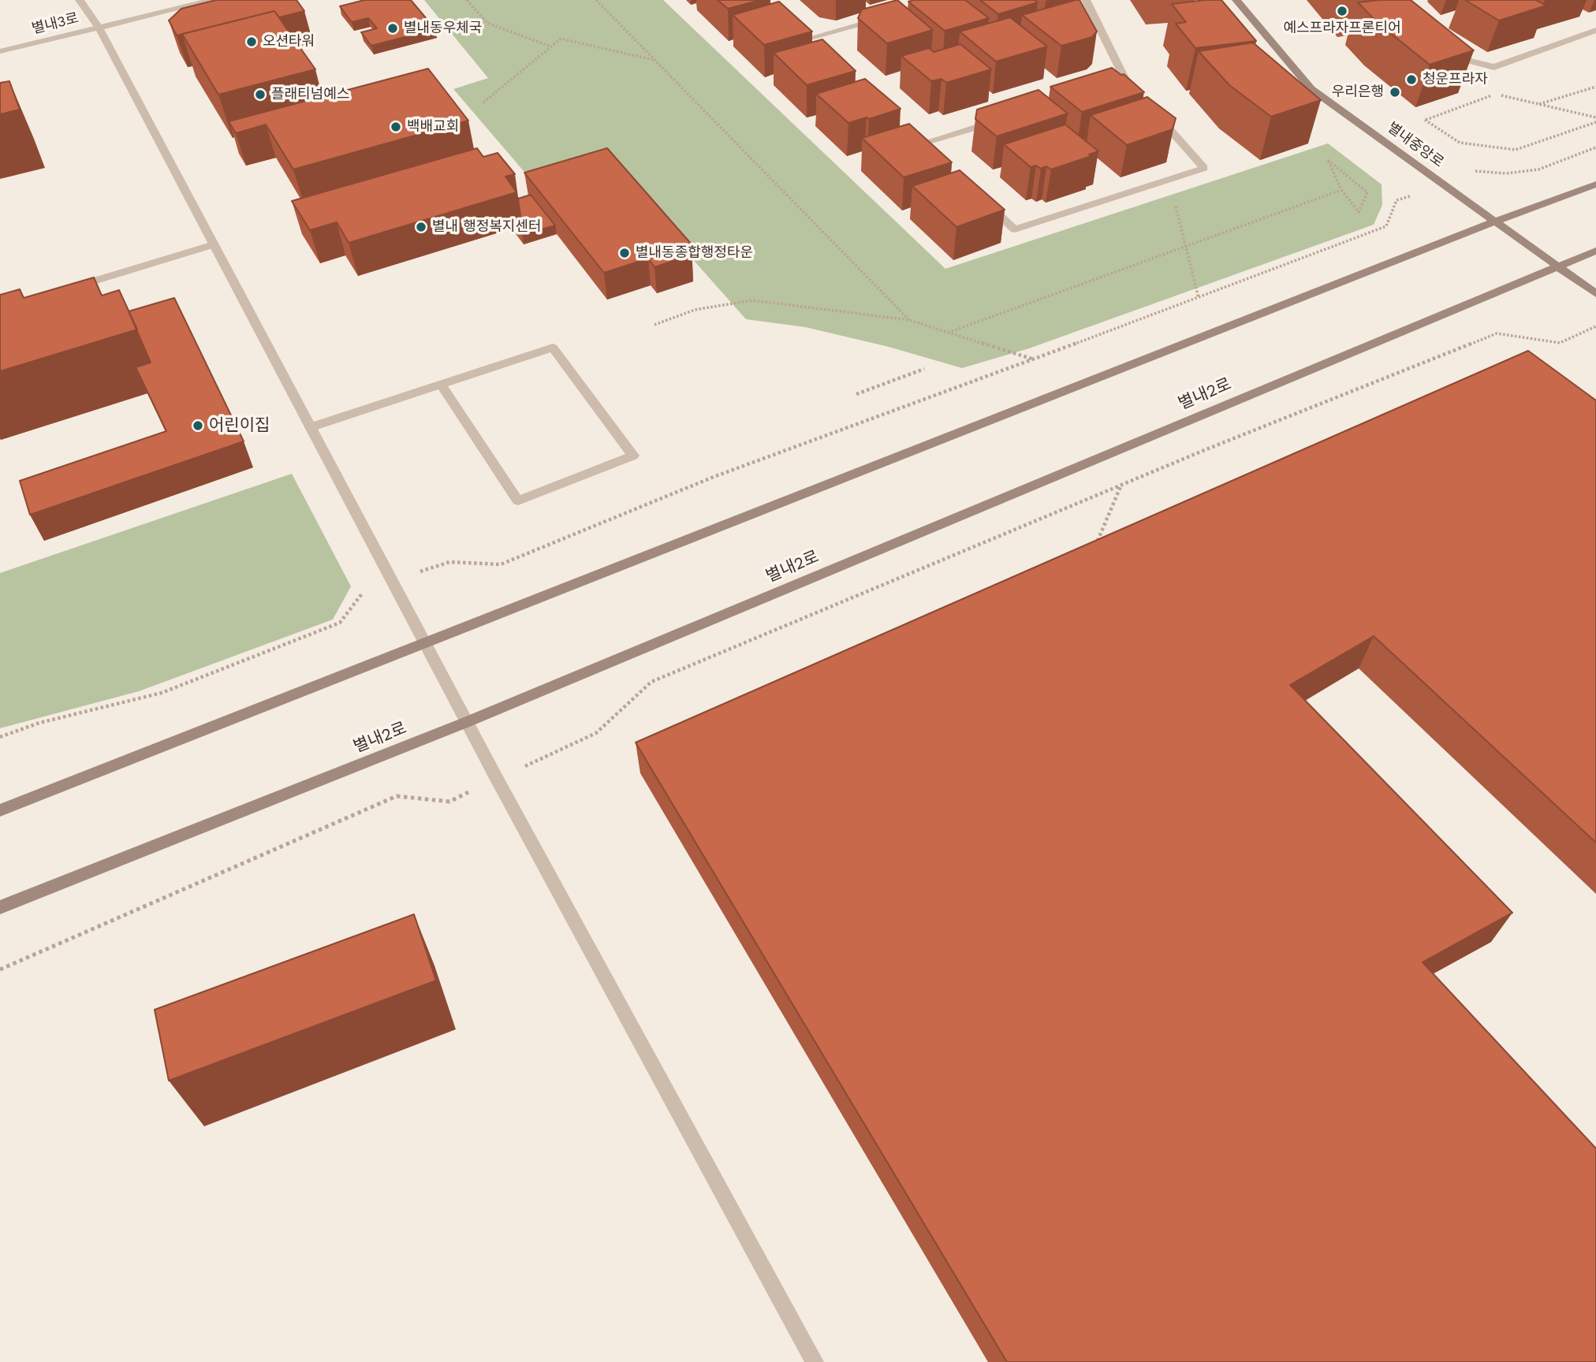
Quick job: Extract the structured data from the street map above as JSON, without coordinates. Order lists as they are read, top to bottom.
{
  "streets": {
    "street": ["별내3로", "별내중앙로", "별내2로"]
  },
  "crossings": [
    ["별내중앙로", "별내2로"]
  ],
  "places": [
    "예스프라자프론티어",
    "별내동우체국",
    "오션타워",
    "청운프라자",
    "우리은행",
    "플래티넘예스",
    "백배교회",
    "별내 행정복지센터",
    "별내동종합행정타운",
    "어린이집"
  ]
}
